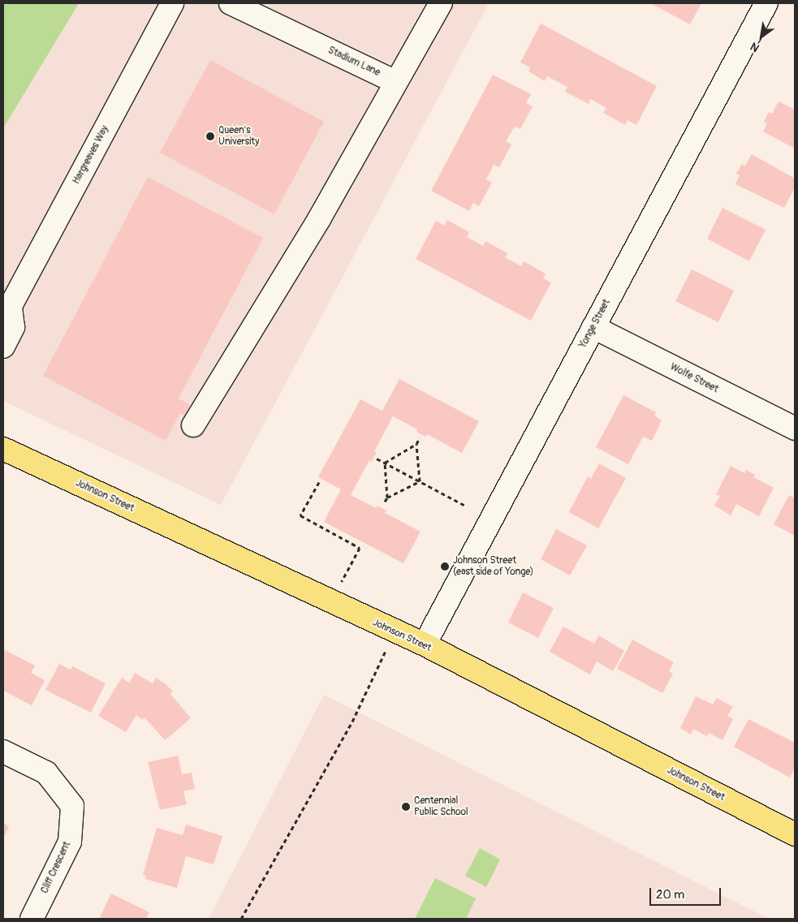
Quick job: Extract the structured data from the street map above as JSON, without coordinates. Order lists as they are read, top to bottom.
{
  "streets": {
    "main road": ["Johnson Street"],
    "street": [
      "Stadium Lane",
      "Hargreaves Way",
      "Yonge Street",
      "Wolfe Street",
      "Cliff Crescent"
    ]
  },
  "crossings": [
    ["Yonge Street", "Wolfe Street"],
    ["Yonge Street", "Johnson Street"]
  ],
  "places": ["Queen's University", "Johnson Street (east side of Yonge)", "Centennial Public School"],
  "scale_bar": "20 m",
  "north": "bottom left"
}
